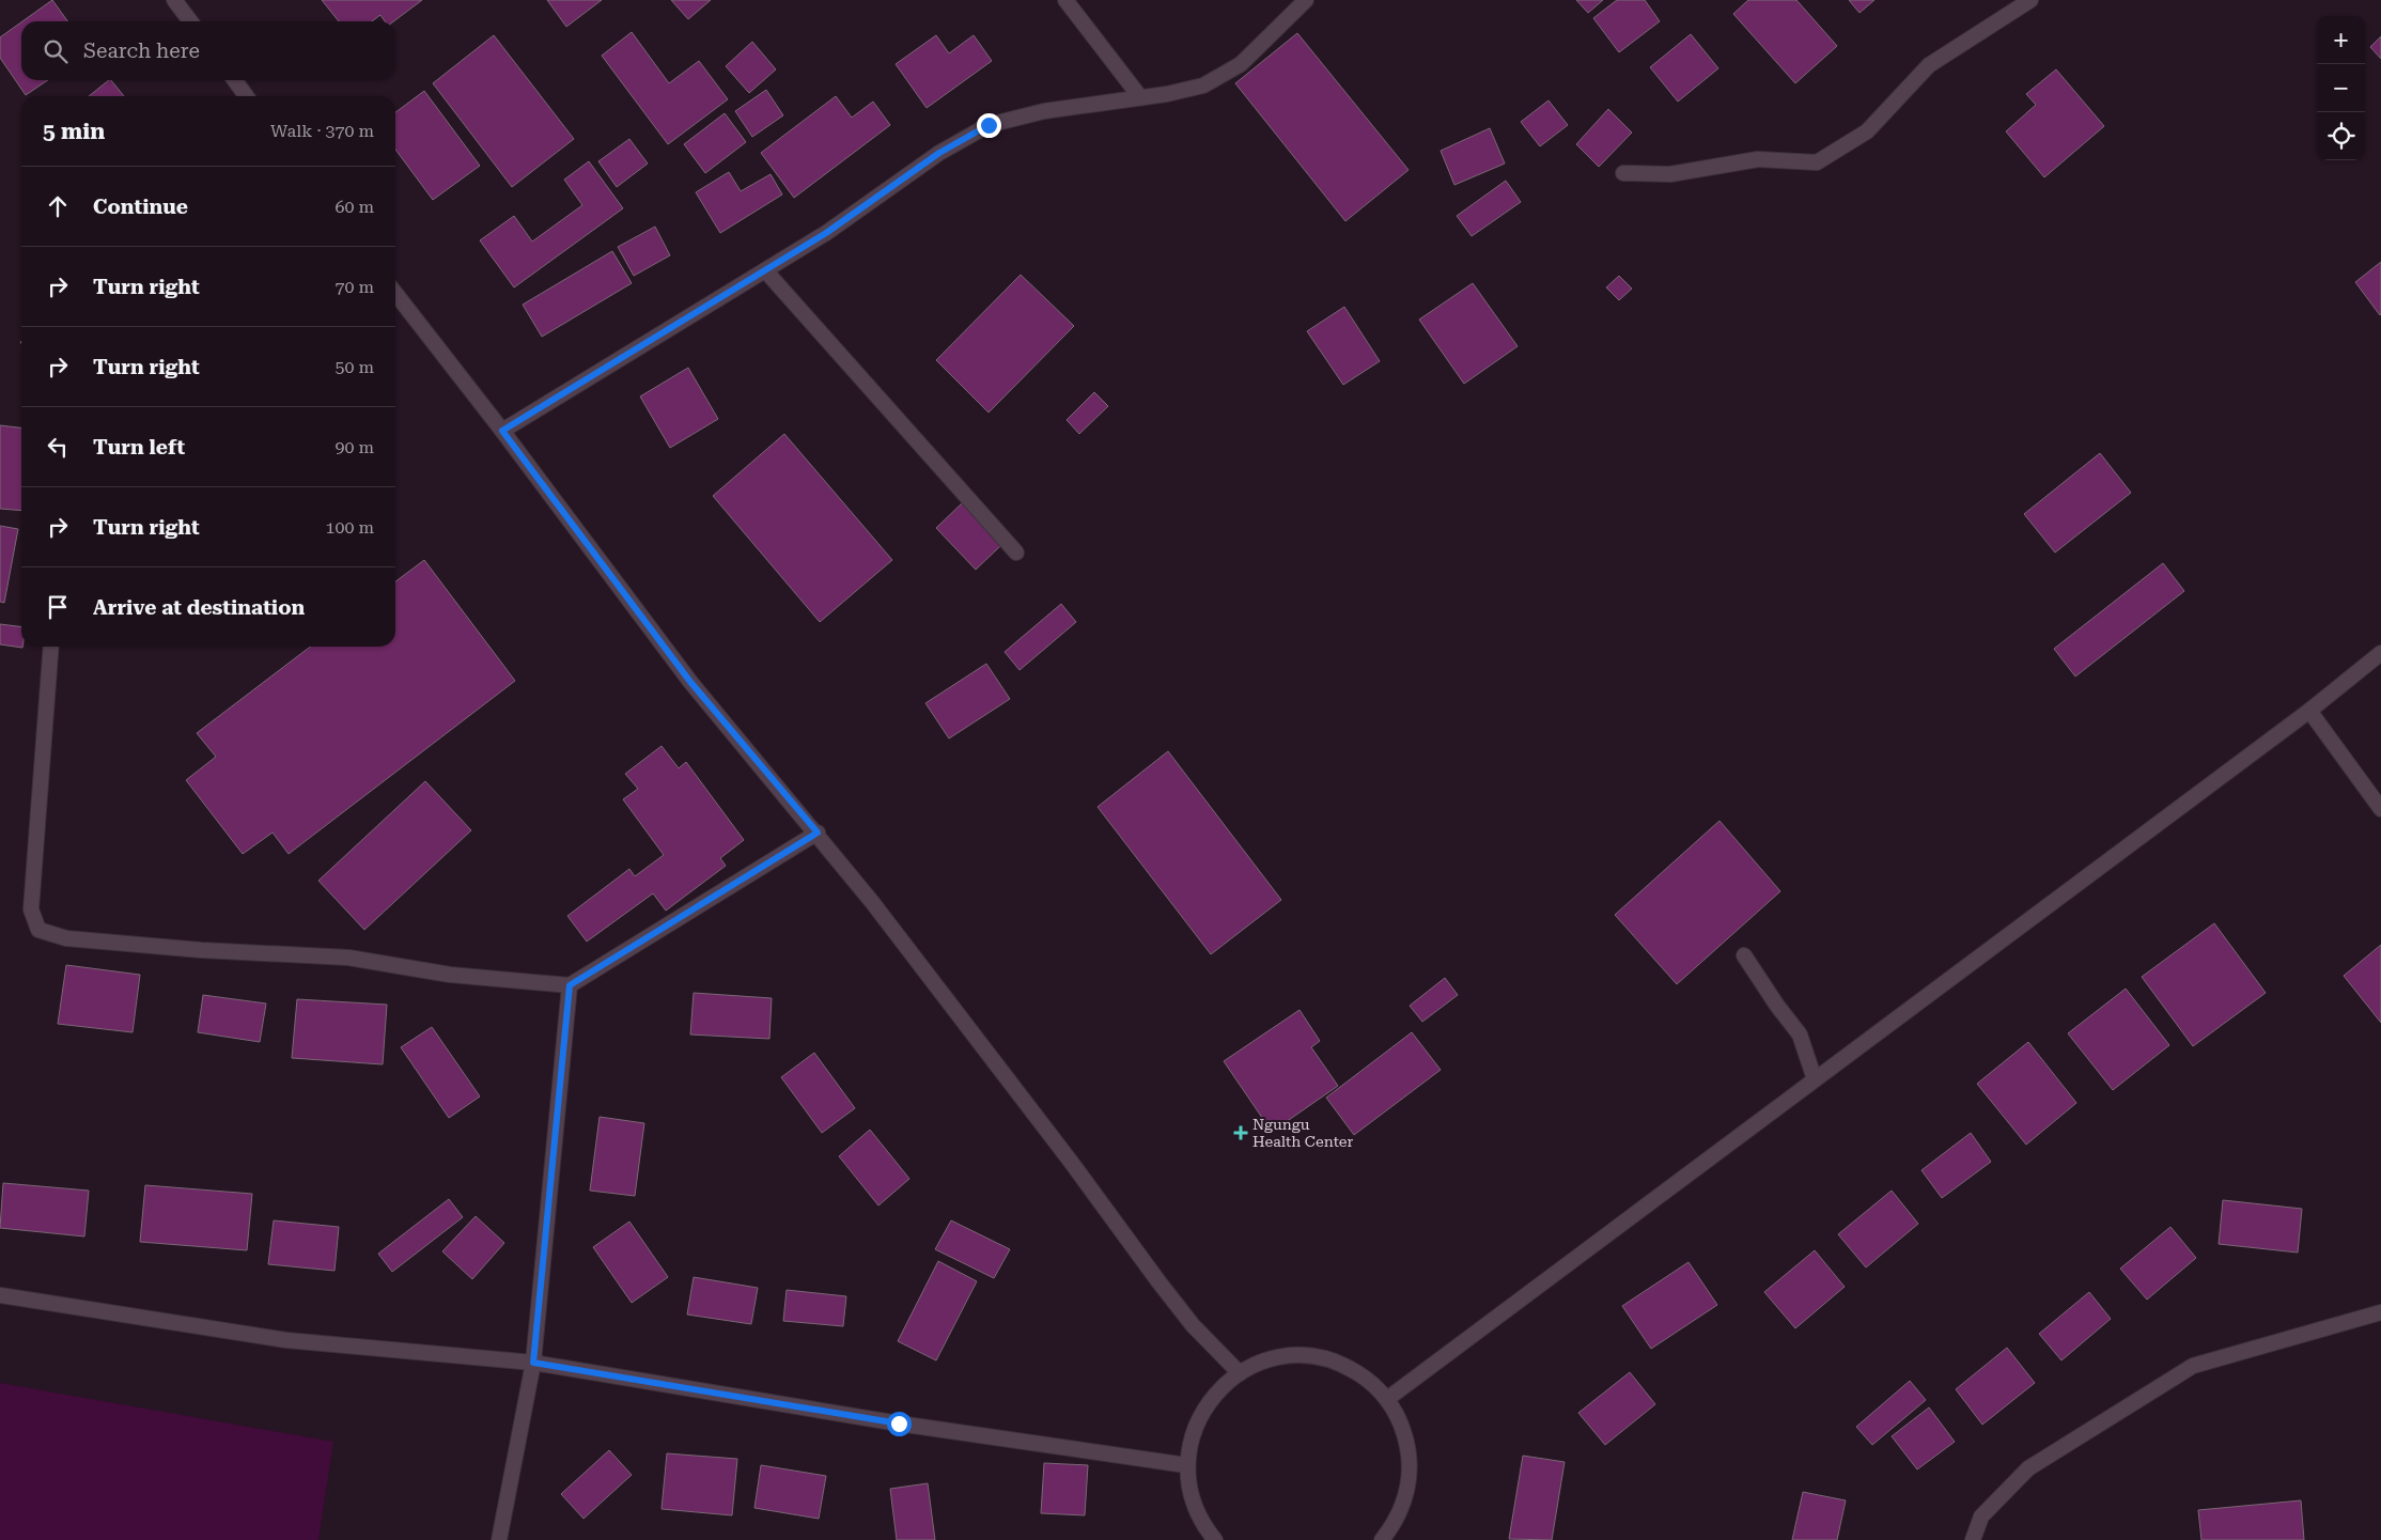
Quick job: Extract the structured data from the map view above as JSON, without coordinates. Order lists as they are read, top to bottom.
{
  "places": {
    "health": ["Ngungu Health Center"]
  },
  "page": {
    "map_buttons": ["+", "−"],
    "search": "Search here",
    "heading": ["5 min", "Walk · 370 m"],
    "list": [
      ["Continue", "60 m"],
      ["Turn right", "70 m"],
      ["Turn right", "50 m"],
      ["Turn left", "90 m"],
      ["Turn right", "100 m"],
      "Arrive at destination"
    ]
  }
}
